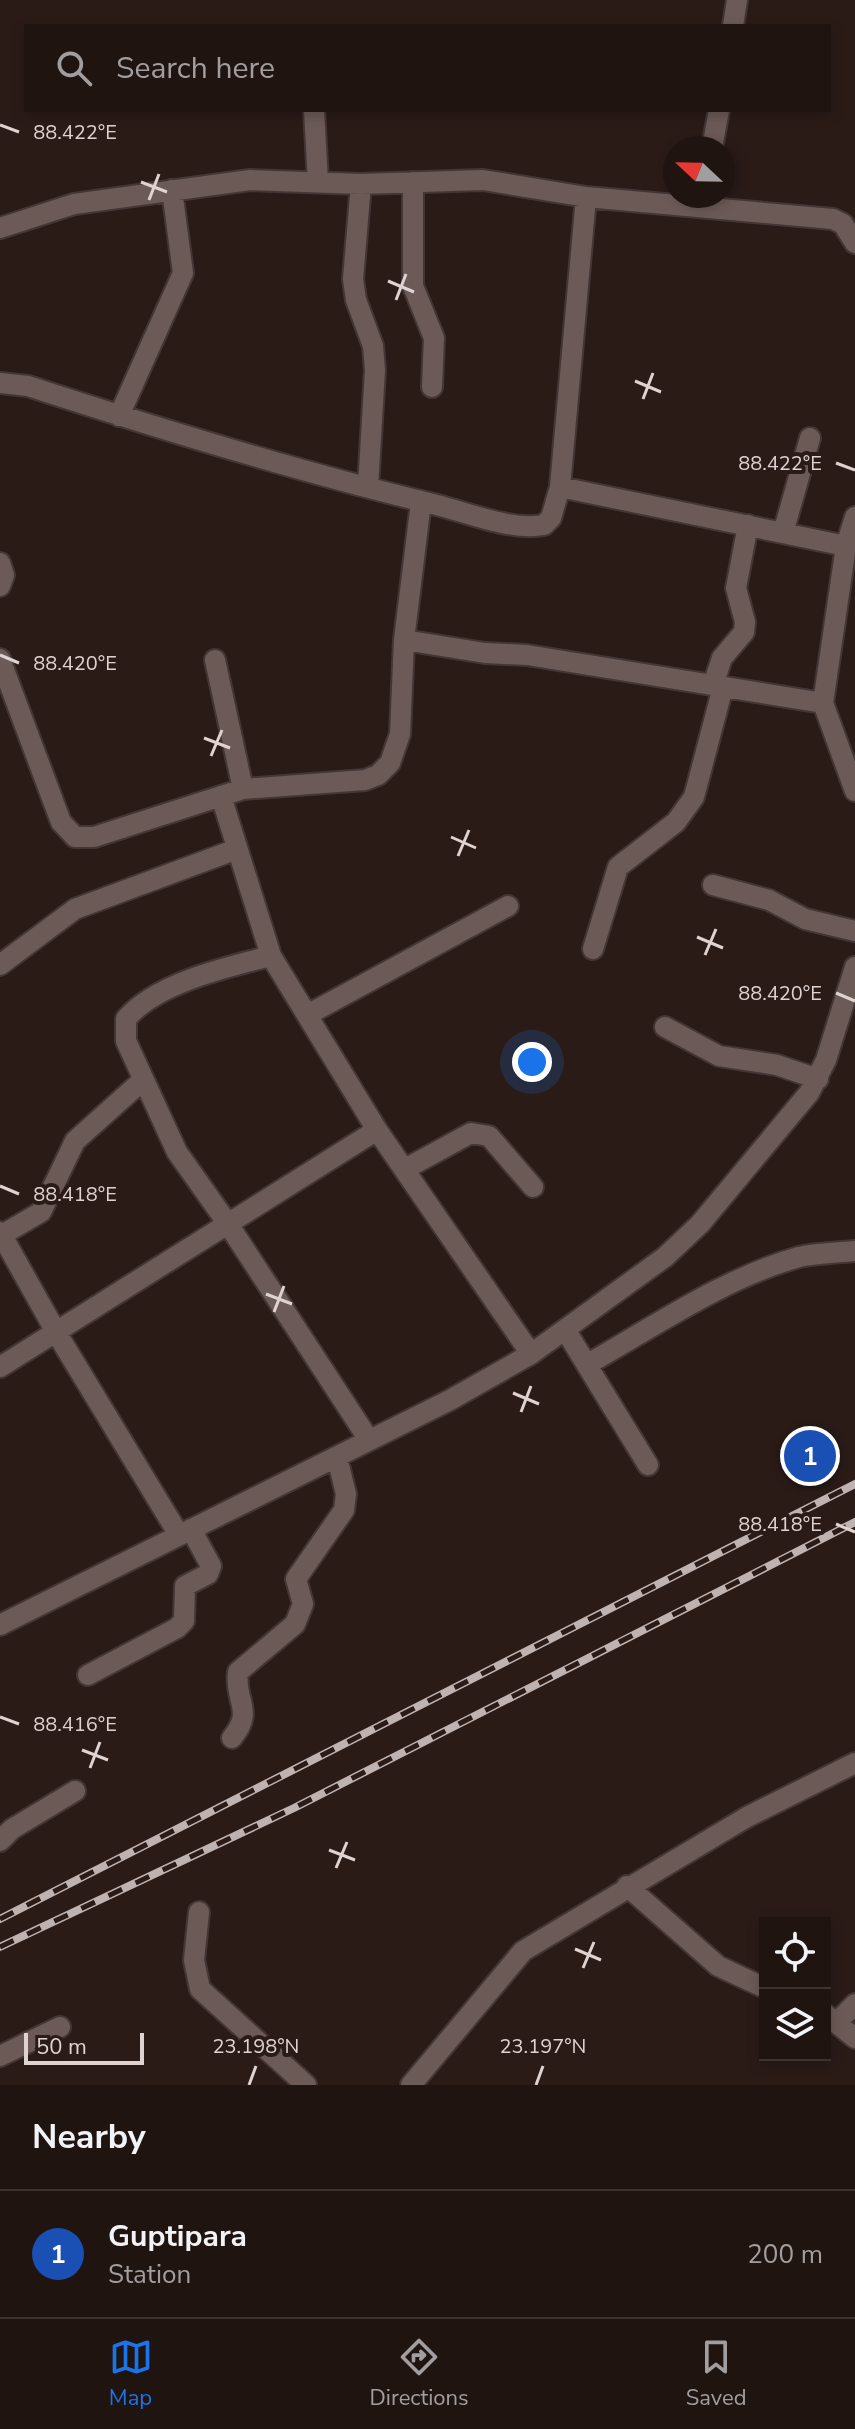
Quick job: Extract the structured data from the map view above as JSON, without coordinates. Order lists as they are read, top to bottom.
{
  "scale_bar": "50 m",
  "north": "left",
  "page": {
    "search": "Search here",
    "pins": "1",
    "scale": "50 m",
    "heading": "Nearby",
    "list": [
      {
        "mark": "1",
        "name": "Guptipara",
        "note": "Station",
        "value": "200 m"
      }
    ],
    "nav": ["Map", "Directions", "Saved"]
  },
  "coordinates": [
    "88.422°E",
    "88.420°E",
    "88.418°E",
    "88.416°E",
    "23.198°N",
    "23.197°N"
  ]
}
